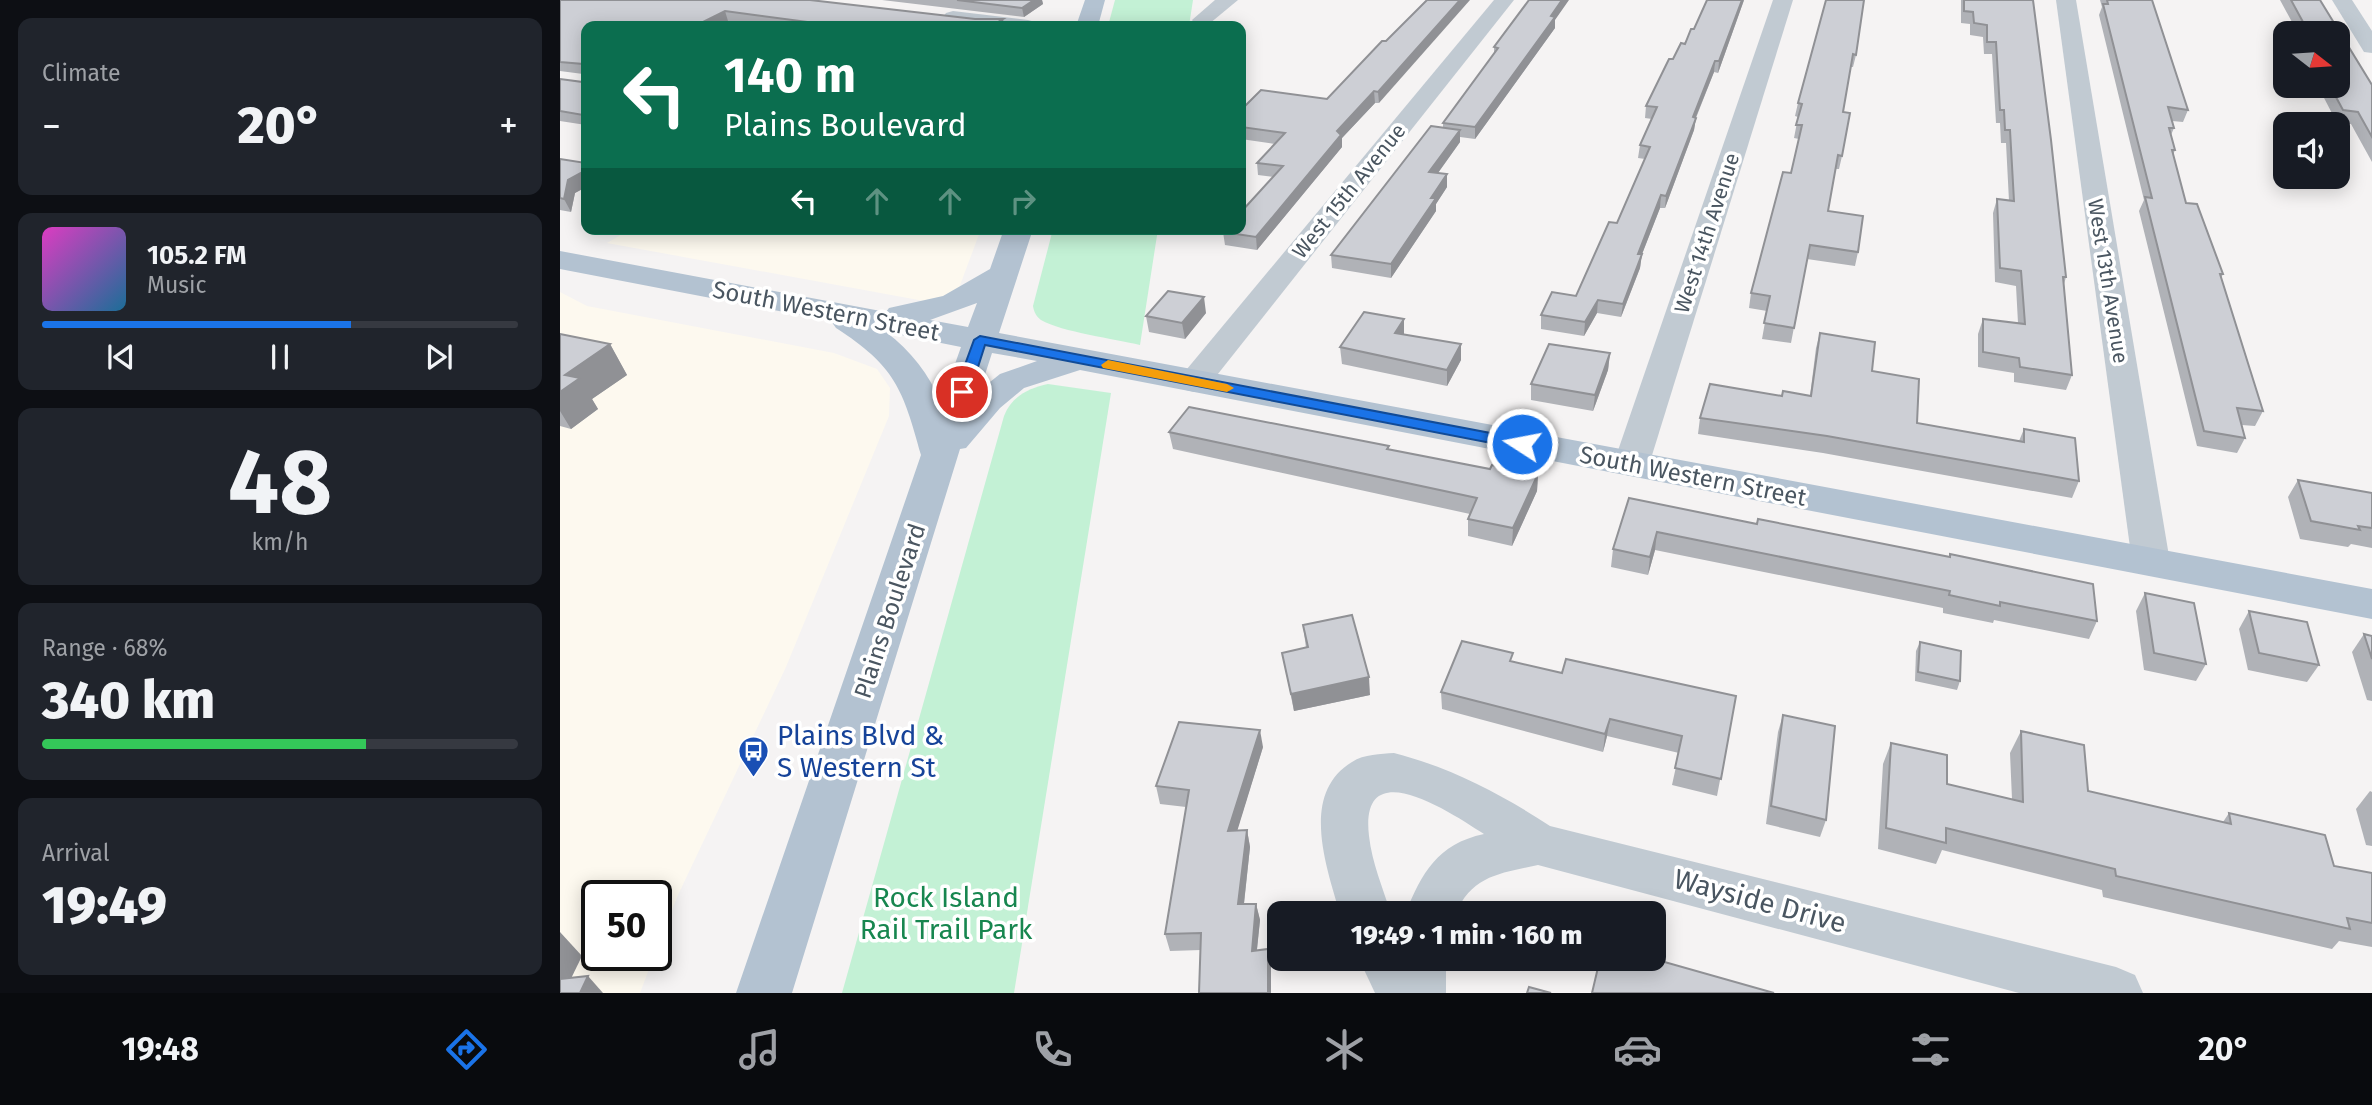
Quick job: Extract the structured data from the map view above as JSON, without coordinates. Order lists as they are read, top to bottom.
{
  "streets": {
    "main road": ["South Western Street", "Plains Boulevard"],
    "street": [
      "West 15th Avenue",
      "West 14th Avenue",
      "West 13th Avenue",
      "Wayside Drive"
    ]
  },
  "crossings": [
    ["West 15th Avenue", "South Western Street"],
    ["West 14th Avenue", "South Western Street"],
    ["West 13th Avenue", "South Western Street"],
    ["South Western Street", "Plains Boulevard"]
  ],
  "parks": ["Rock Island Rail Trail Park"],
  "places": {
    "bus stop": ["Plains Blvd & S Western St"]
  },
  "north": "right",
  "page": {
    "tile": [
      "Climate",
      ["48", "km/h"],
      ["Range · 68%", "340 km"],
      ["Arrival", "19:49"]
    ],
    "turn": ["140 m", "Plains Boulevard"],
    "heat": ["−", "20°", "+"],
    "song": ["105.2 FM", "Music"],
    "limit": "50",
    "trip": "19:49 · 1 min · 160 m",
    "tabs": ["19:48", "20°"]
  }
}
